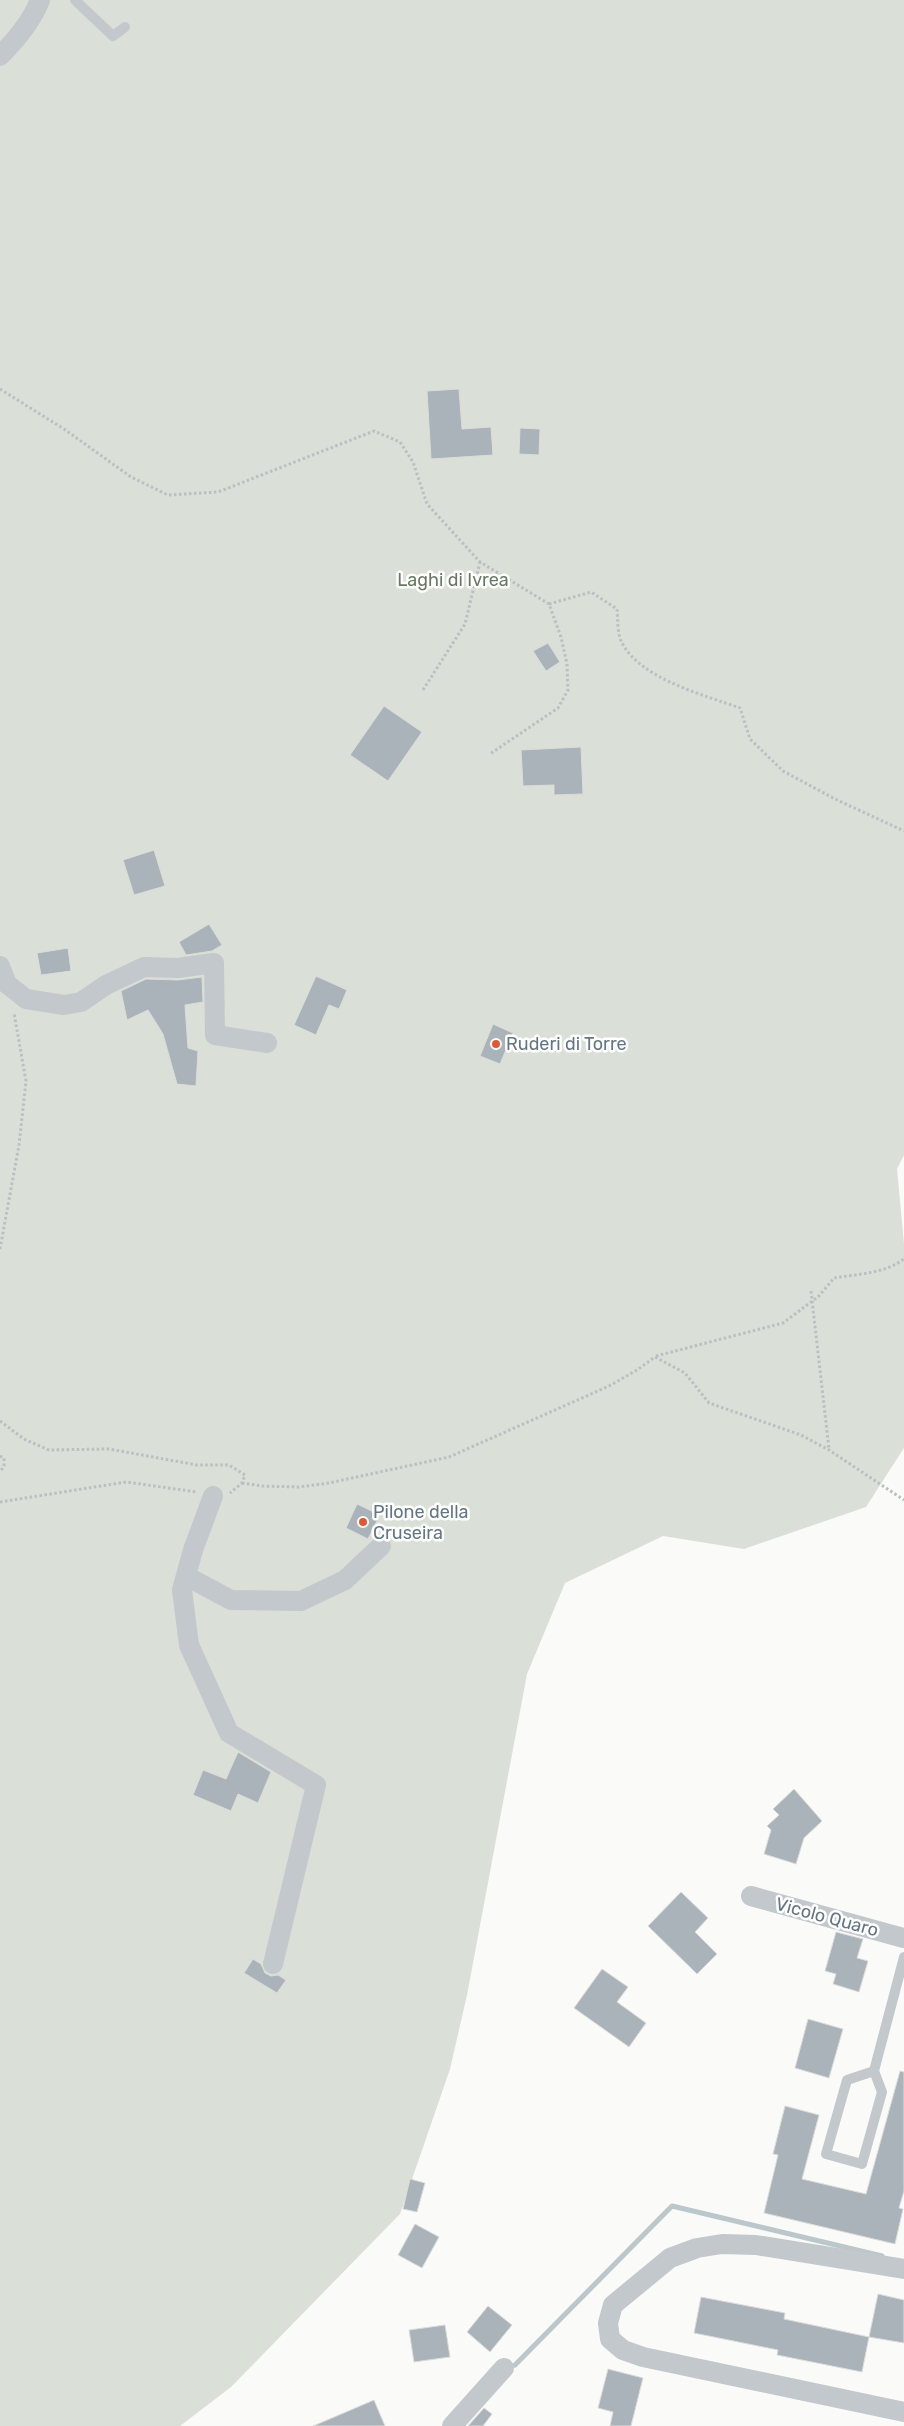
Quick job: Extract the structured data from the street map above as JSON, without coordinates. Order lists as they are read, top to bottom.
{
  "streets": {
    "street": ["Vicolo Quaro"]
  },
  "parks": ["Laghi di Ivrea"],
  "places": ["Ruderi di Torre", "Pilone della Cruseira"]
}
